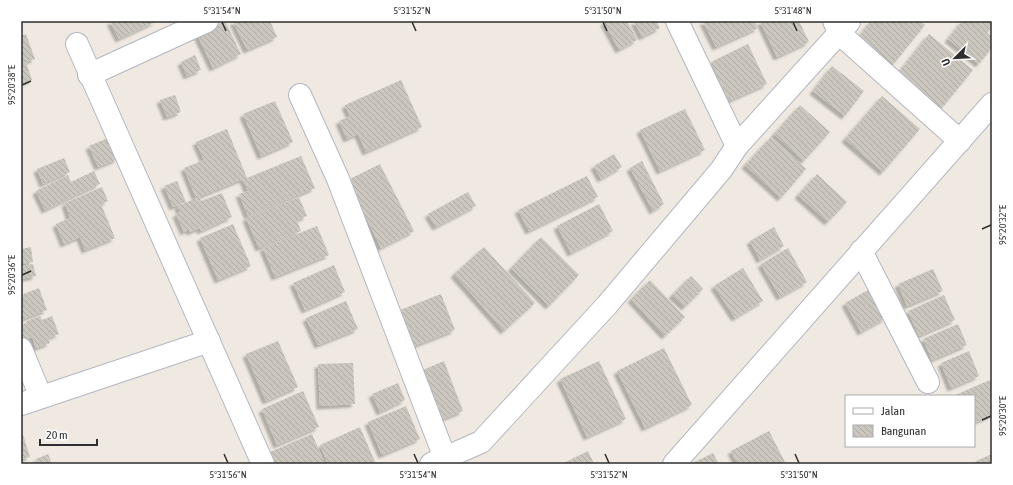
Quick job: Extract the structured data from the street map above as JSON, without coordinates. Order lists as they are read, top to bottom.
{
  "legend": ["Jalan", "Bangunan"],
  "scale_bar": "20 m",
  "north": "bottom left",
  "coordinates": [
    "5°31'54\"N",
    "5°31'52\"N",
    "5°31'50\"N",
    "5°31'48\"N",
    "95°20'38\"E",
    "95°20'32\"E",
    "95°20'36\"E",
    "95°20'30\"E",
    "5°31'56\"N"
  ]
}
